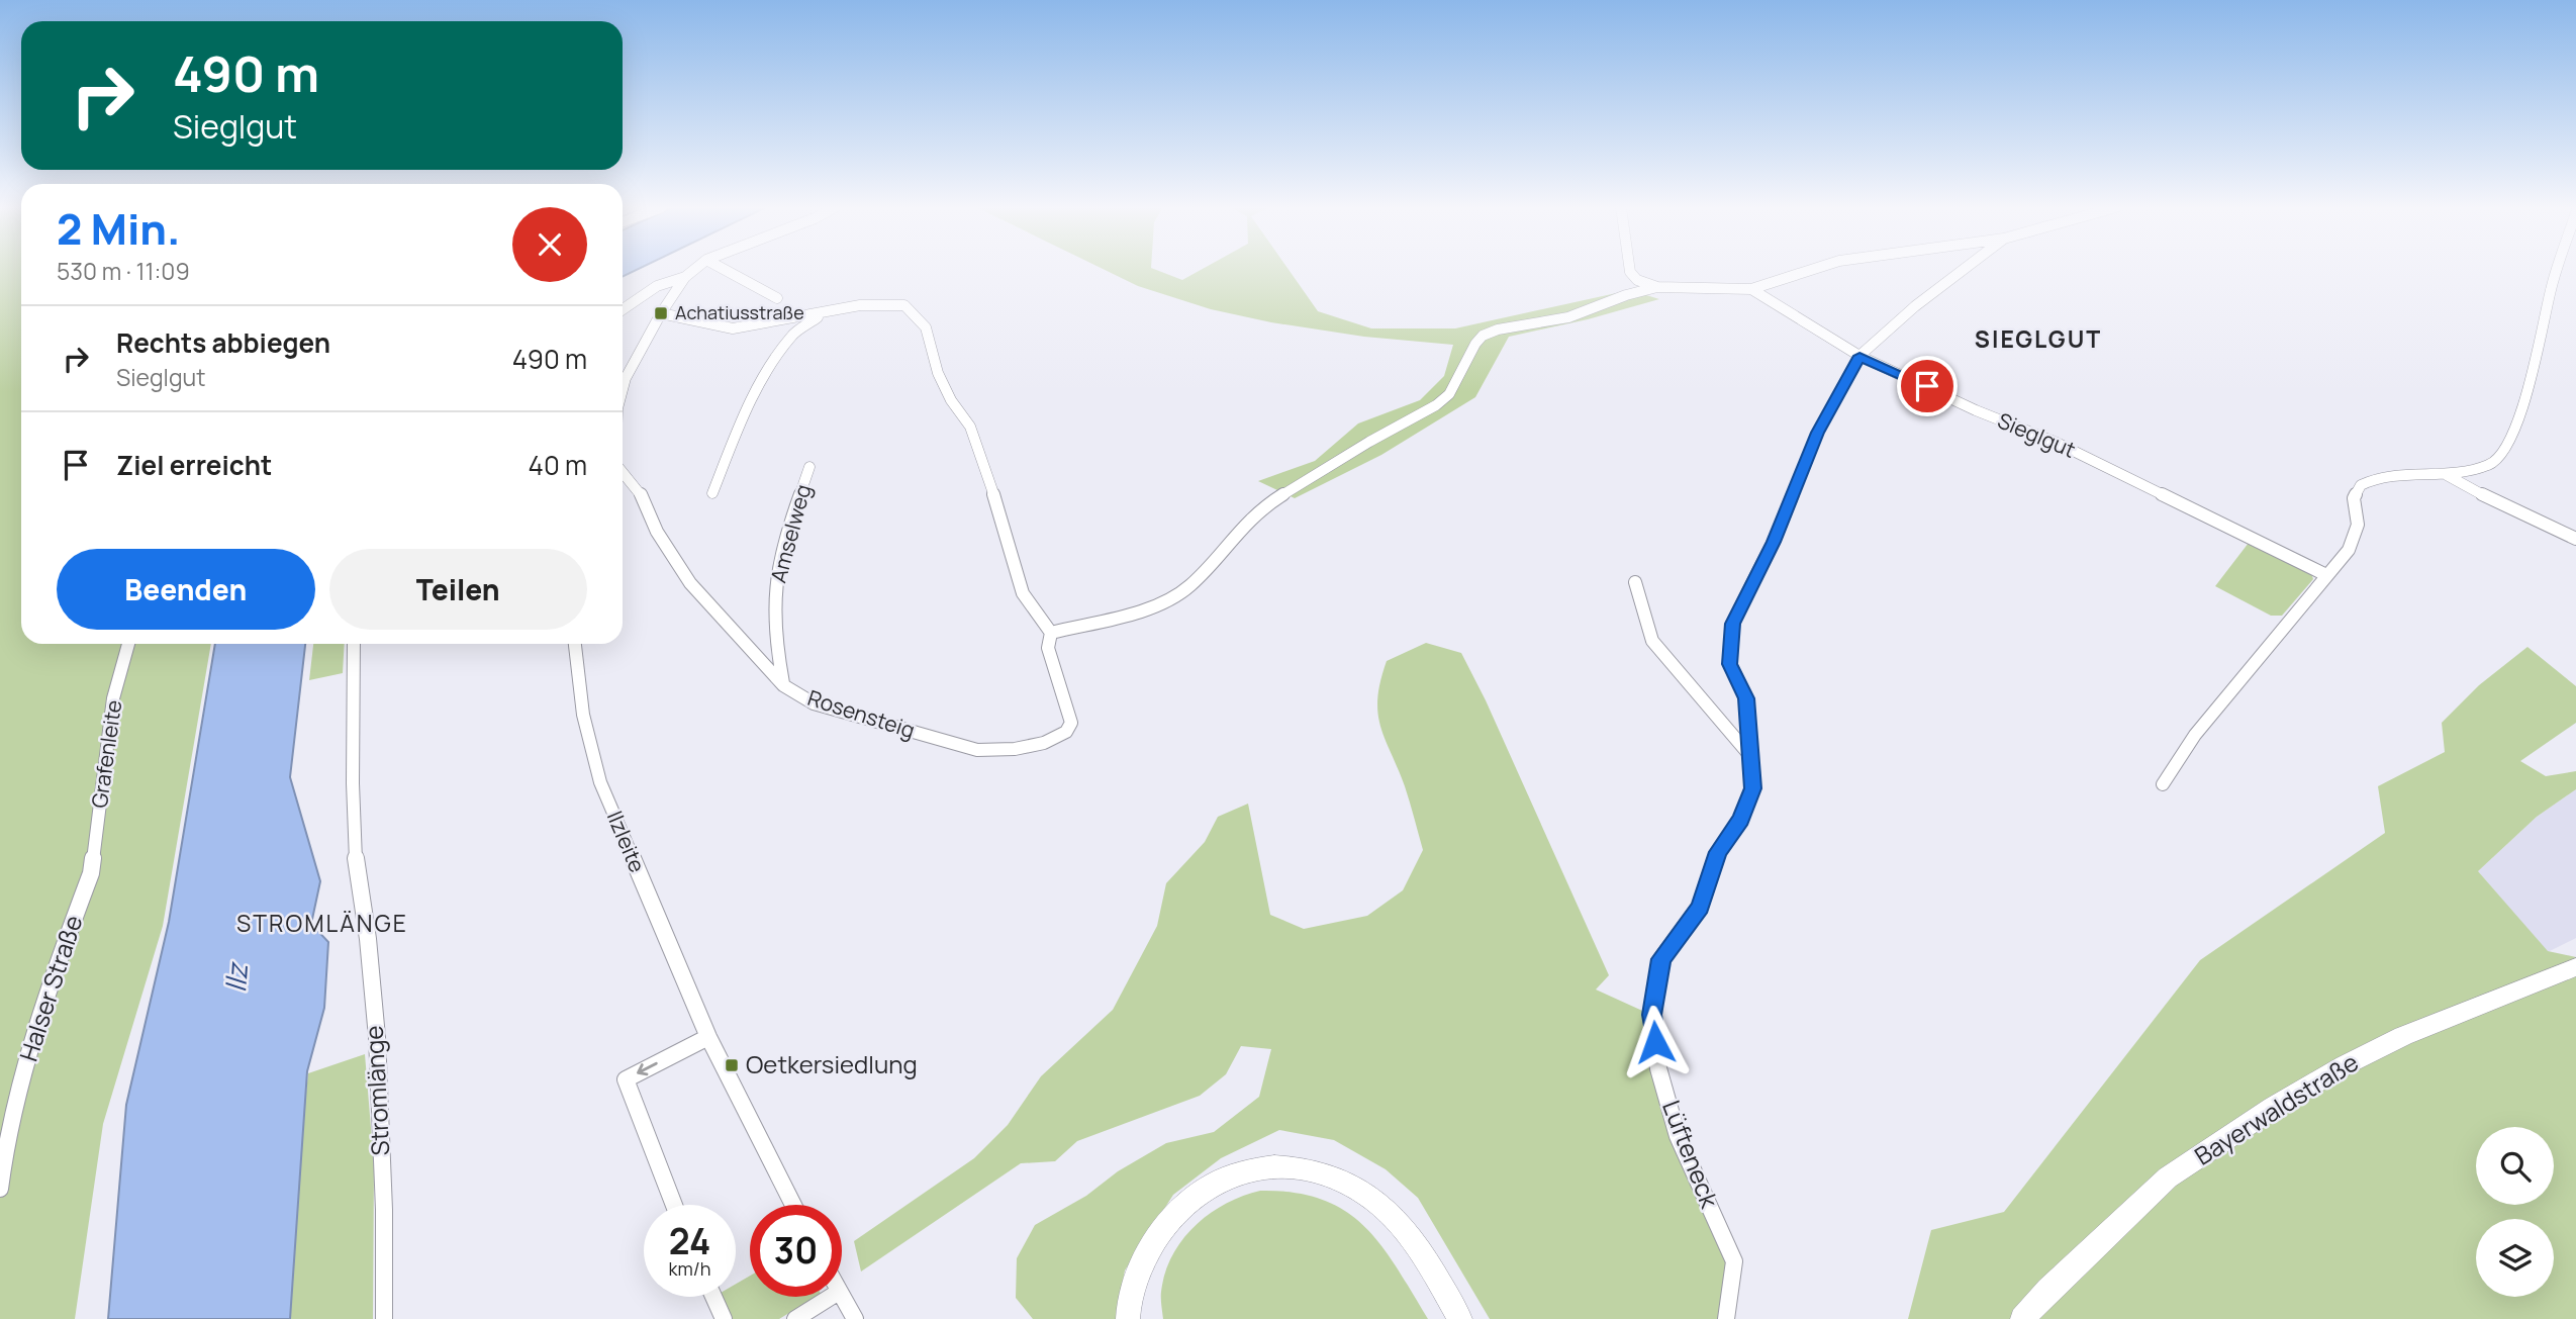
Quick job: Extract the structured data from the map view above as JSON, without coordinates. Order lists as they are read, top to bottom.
{
  "streets": {
    "main road": ["Bayerwaldstraße"],
    "street": [
      "Sieglgut",
      "Amselweg",
      "Rosensteig",
      "Grafenleite",
      "Ilzleite",
      "Halser Straße",
      "Stromlänge",
      "Lüfteneck"
    ]
  },
  "crossings": [
    ["Sieglgut", "Lüfteneck"],
    ["Amselweg", "Rosensteig"],
    ["Grafenleite", "Halser Straße"]
  ],
  "districts": ["SIEGLGUT", "STROMLÄNGE"],
  "water": ["Ilz"],
  "places": {
    "transit": ["Achatiusstraße", "Oetkersiedlung"]
  },
  "page": {
    "turn": ["490 m", "Sieglgut"],
    "heading": ["2 Min.", "530 m · 11:09"],
    "list": [
      {
        "name": "Rechts abbiegen",
        "note": "Sieglgut",
        "value": "490 m"
      },
      {
        "name": "Ziel erreicht",
        "value": "40 m"
      }
    ],
    "buttons": ["Beenden", "Teilen"],
    "speed": "24 km/h",
    "limit": "30"
  }
}
